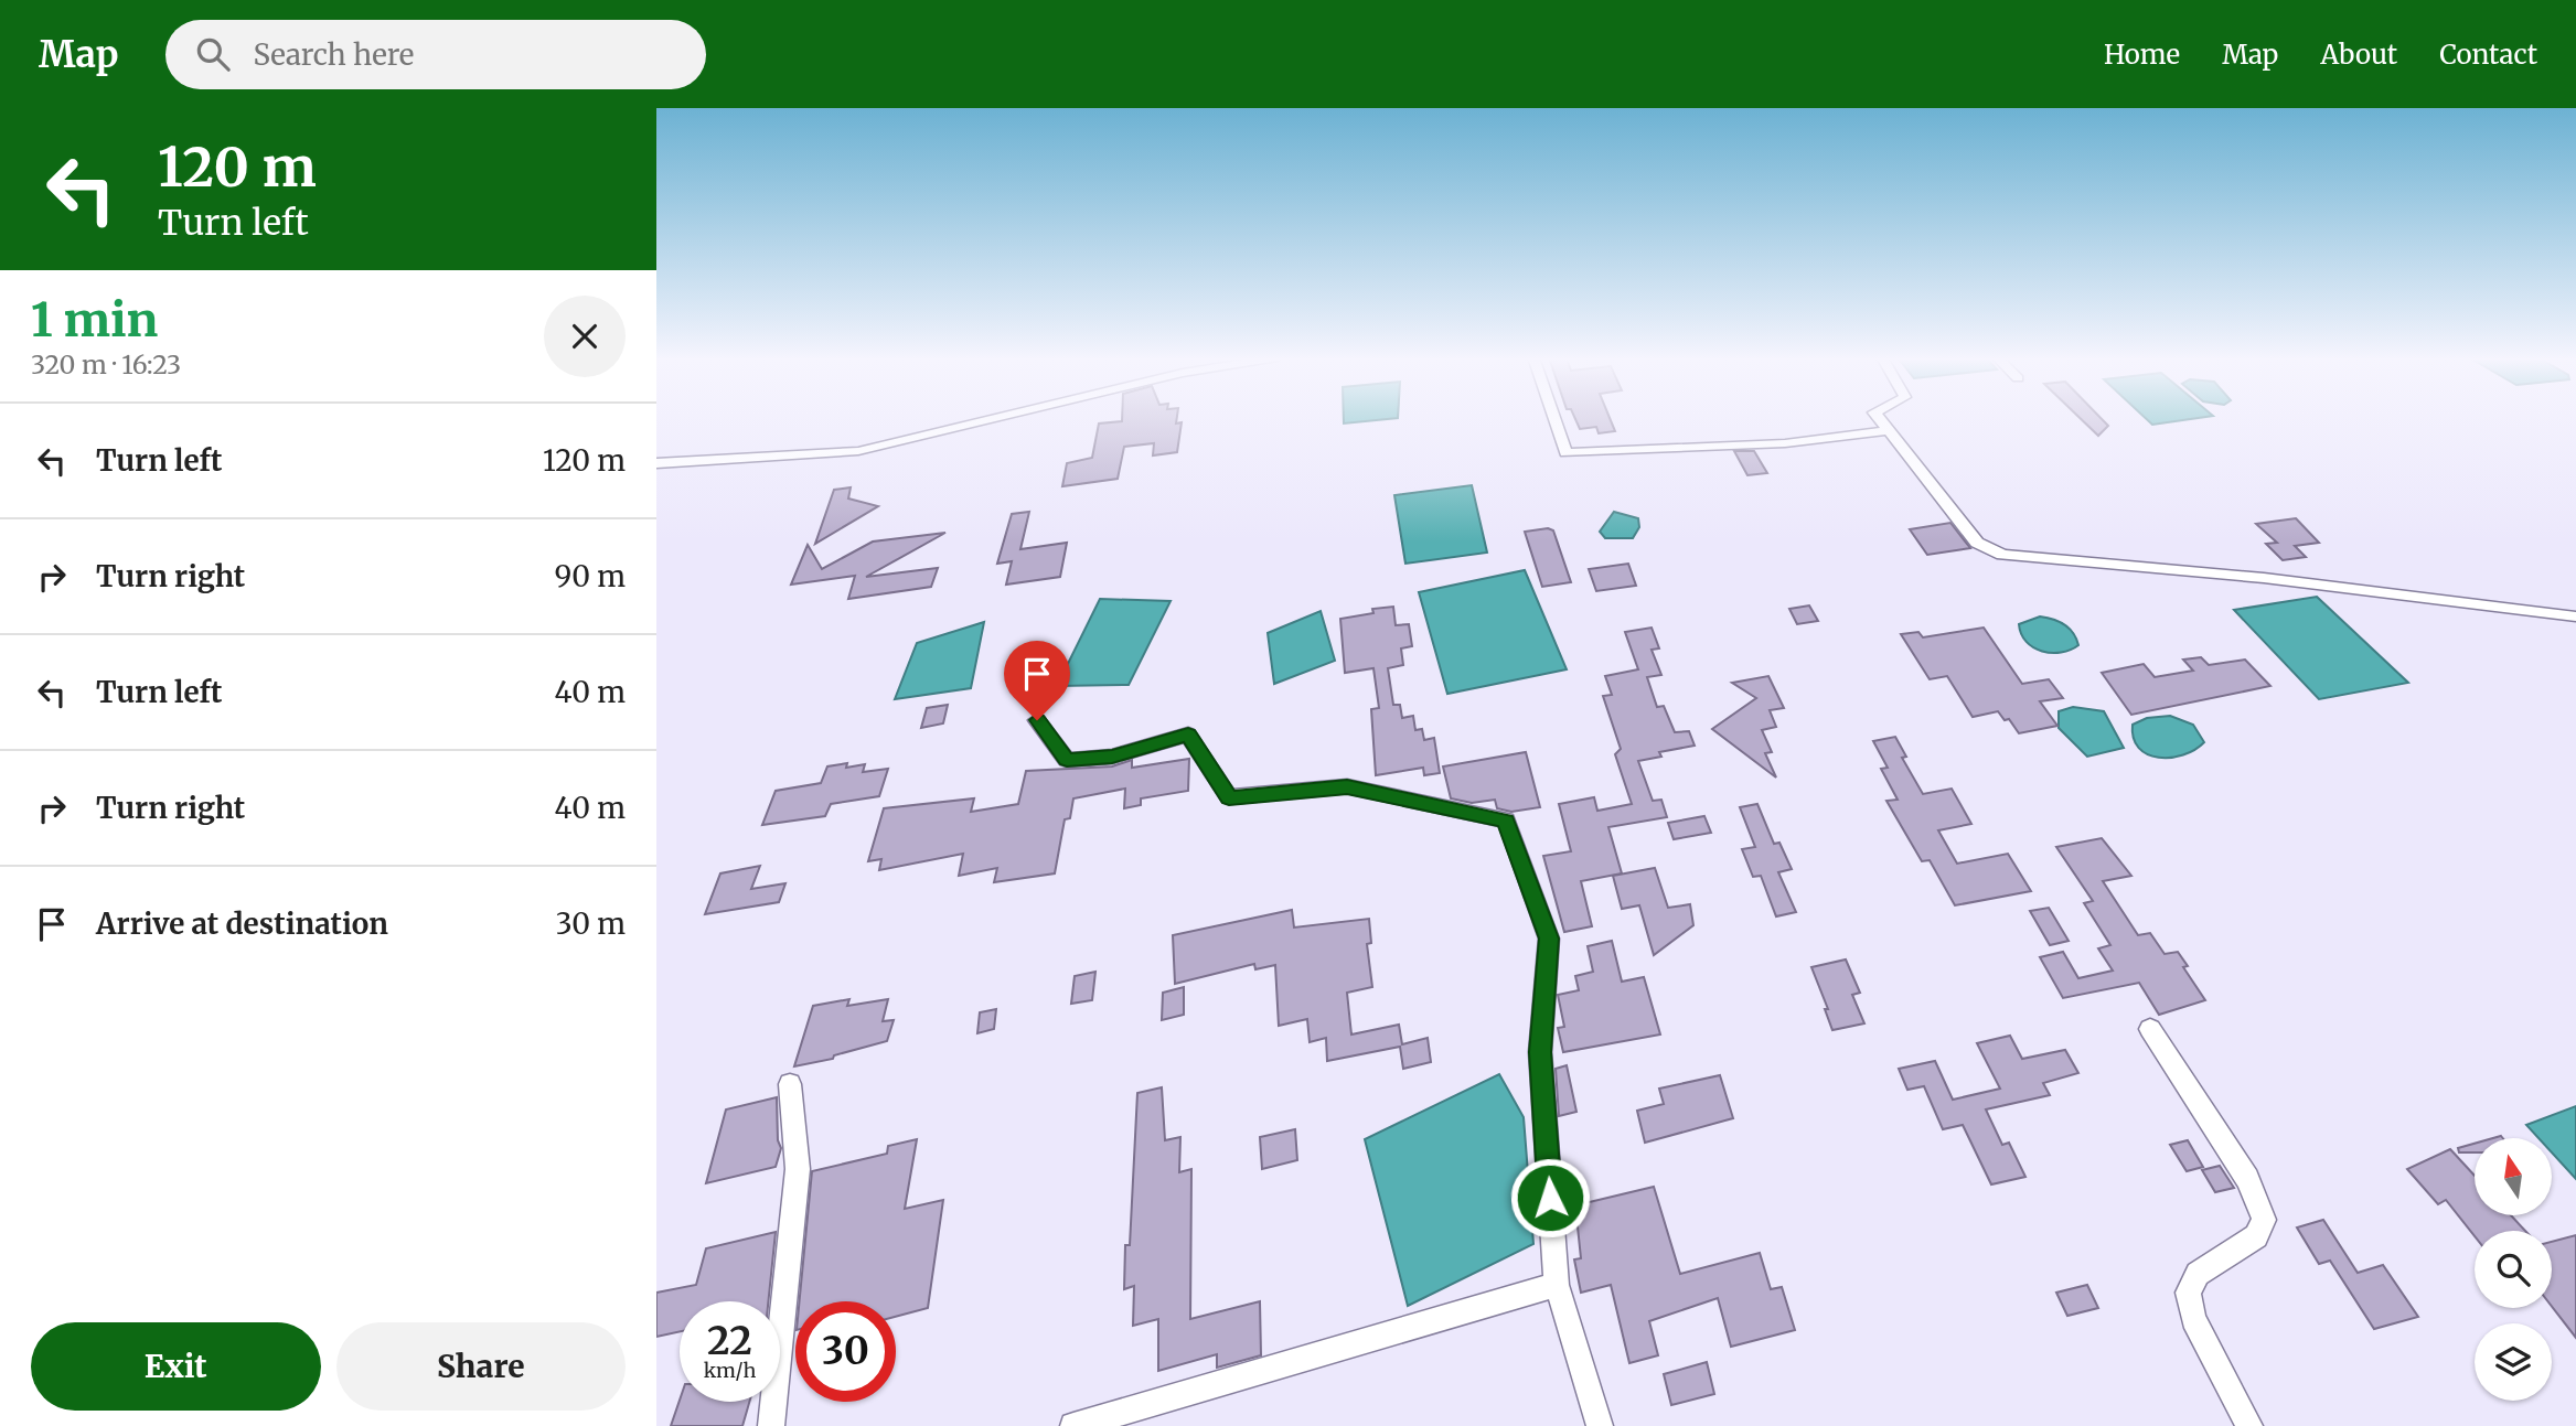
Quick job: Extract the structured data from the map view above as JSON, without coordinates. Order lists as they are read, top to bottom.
{
  "north": "top",
  "page": {
    "header": "Map",
    "search": "Search here",
    "nav": [
      "Home",
      "Map",
      "About",
      "Contact"
    ],
    "turn": ["120 m", "Turn left"],
    "heading": ["1 min", "320 m · 16:23"],
    "list": [
      {
        "name": "Turn left",
        "value": "120 m"
      },
      {
        "name": "Turn right",
        "value": "90 m"
      },
      {
        "name": "Turn left",
        "value": "40 m"
      },
      {
        "name": "Turn right",
        "value": "40 m"
      },
      {
        "name": "Arrive at destination",
        "value": "30 m"
      }
    ],
    "speed": "22 km/h",
    "limit": "30",
    "buttons": ["Exit", "Share"]
  }
}
